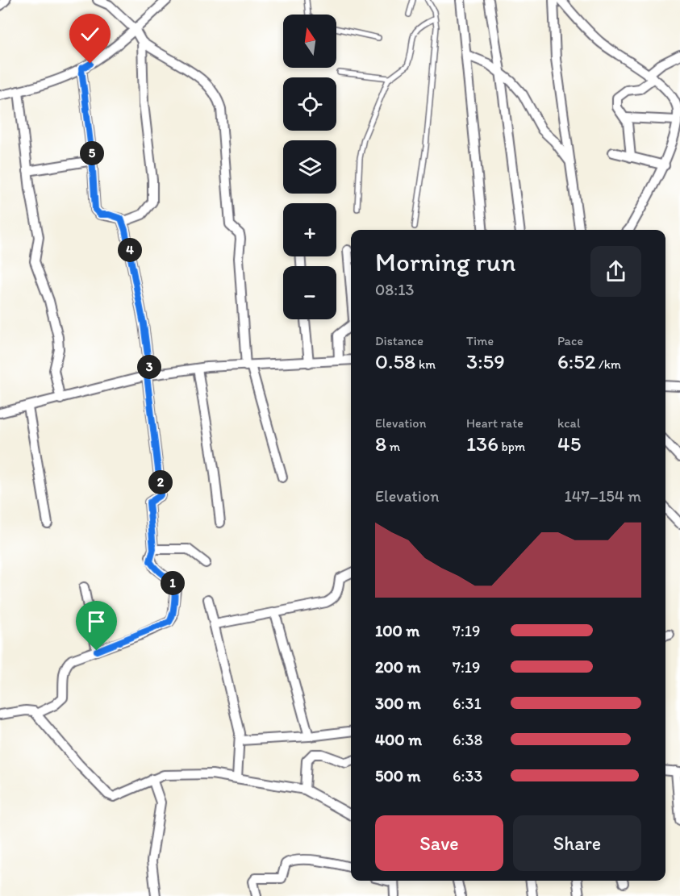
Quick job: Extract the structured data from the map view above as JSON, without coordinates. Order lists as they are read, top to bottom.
{
  "north": "top",
  "page": {
    "map_buttons": ["+", "−"],
    "pins": [
      "5",
      "4",
      "3",
      "2",
      "1"
    ],
    "heading": ["Morning run", "08:13"],
    "stats": [
      ["Distance", "0.58 km"],
      ["Time", "3:59"],
      ["Pace", "6:52 /km"],
      ["Elevation", "8 m"],
      ["Heart rate", "136 bpm"],
      ["kcal", "45"]
    ],
    "chart": ["Elevation", "147–154 m"],
    "list": [
      {
        "name": "100 m",
        "note": "7:19"
      },
      {
        "name": "200 m",
        "note": "7:19"
      },
      {
        "name": "300 m",
        "note": "6:31"
      },
      {
        "name": "400 m",
        "note": "6:38"
      },
      {
        "name": "500 m",
        "note": "6:33"
      }
    ],
    "buttons": ["Save", "Share"]
  }
}
